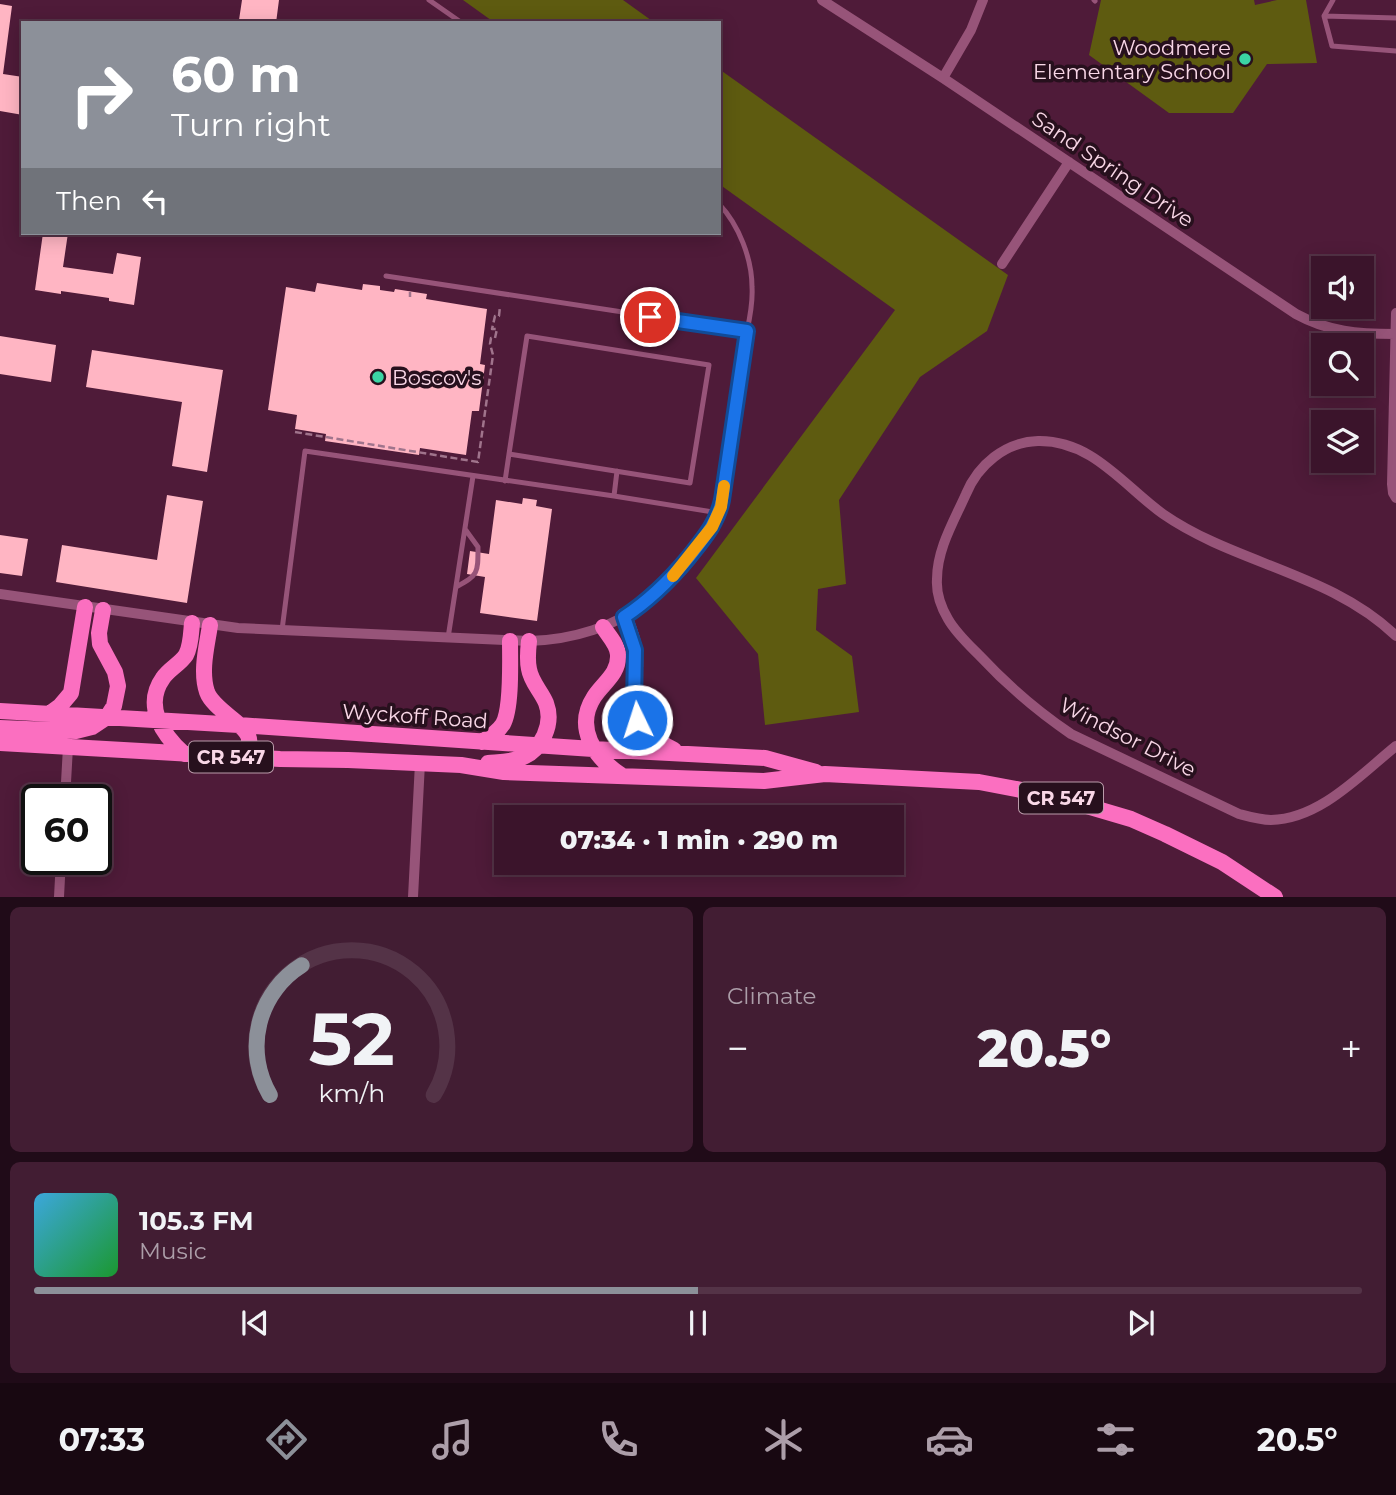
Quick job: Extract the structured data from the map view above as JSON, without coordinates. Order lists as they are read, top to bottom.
{
  "streets": {
    "main road": ["Wyckoff Road", "CR 547"],
    "street": ["Sand Spring Drive", "Windsor Drive"]
  },
  "places": ["Woodmere Elementary School", "Boscov's"],
  "page": {
    "turn": ["60 m", "Turn right"],
    "then": "Then",
    "limit": "60",
    "trip": "07:34 · 1 min · 290 m",
    "tile": "Climate",
    "heat": ["−", "20.5°", "+"],
    "song": ["105.3 FM", "Music"],
    "tabs": ["07:33", "20.5°"],
    "gauge": ["52", "km/h"]
  }
}
